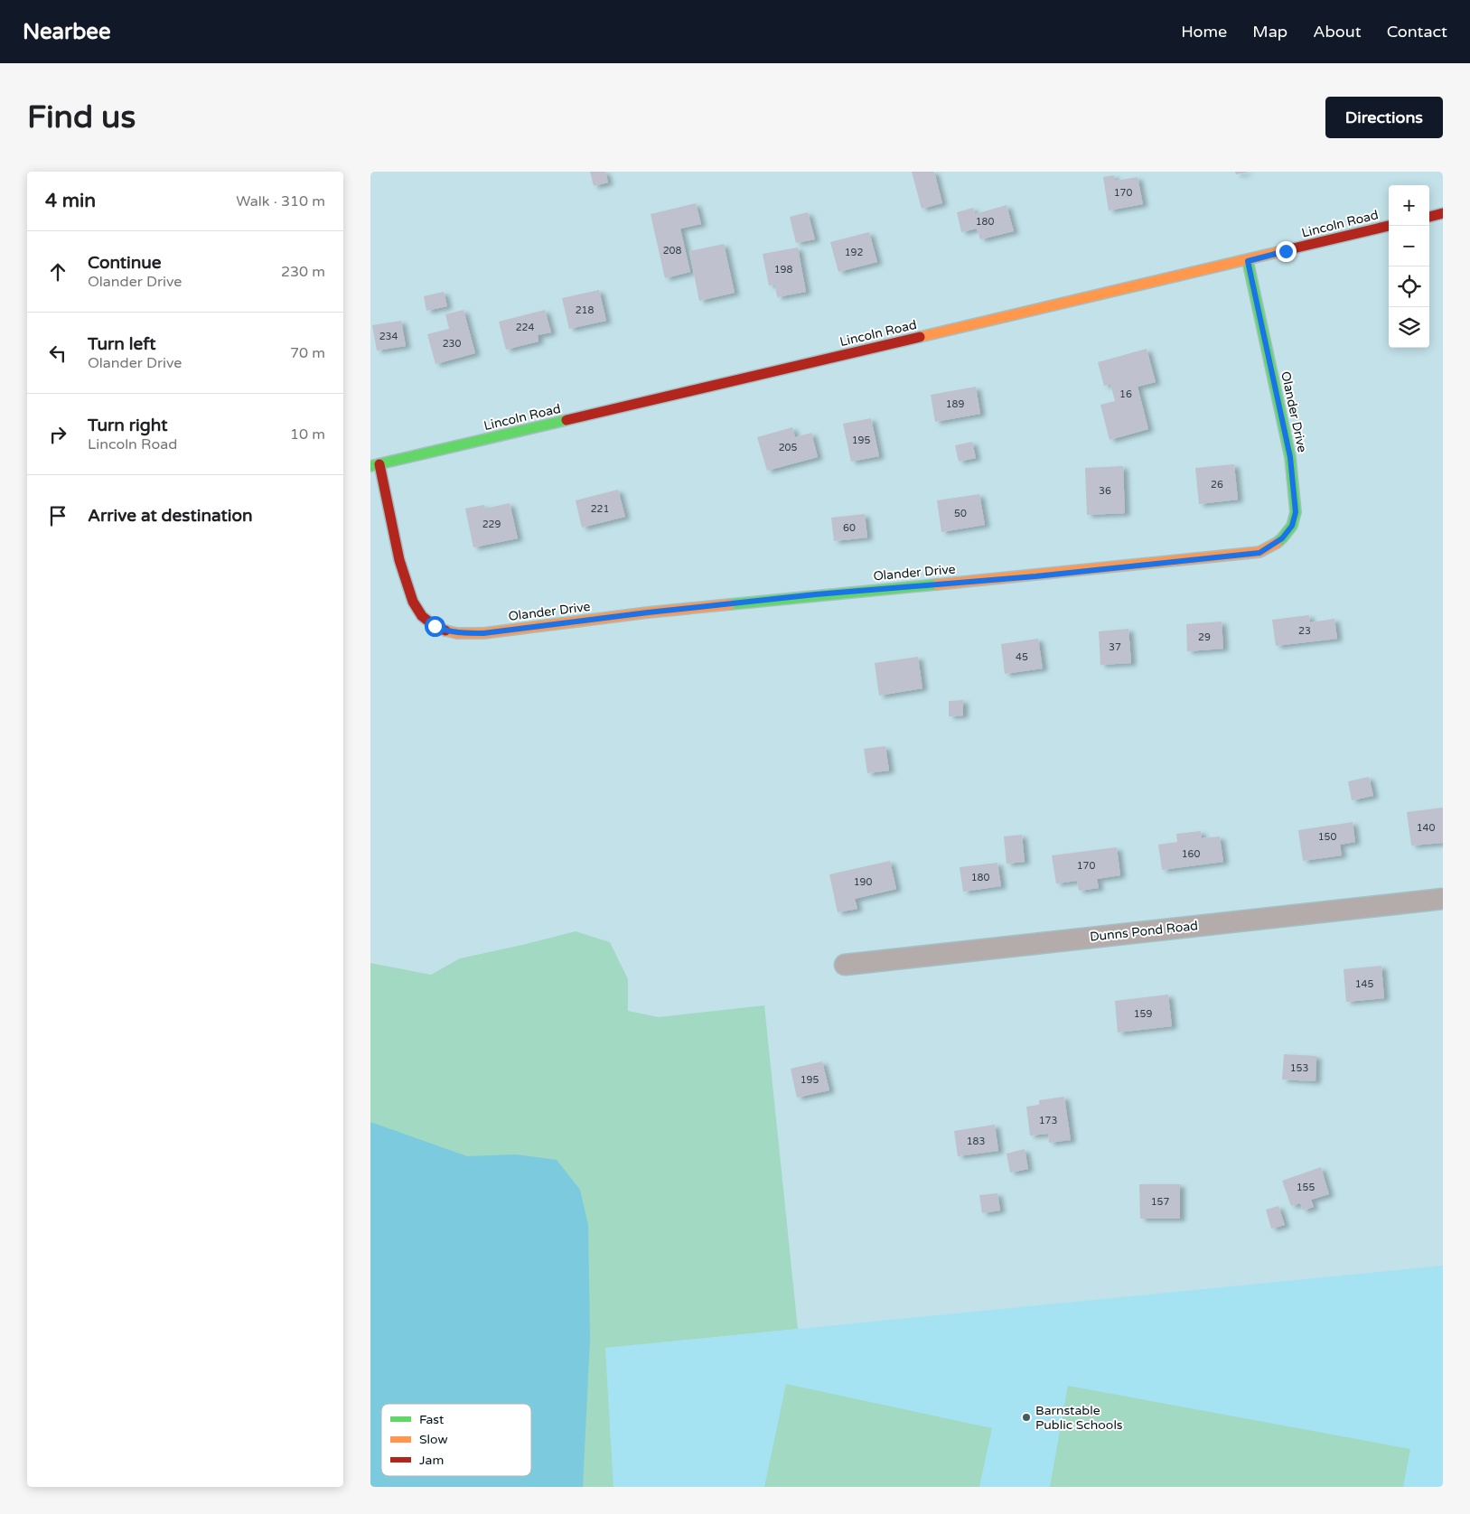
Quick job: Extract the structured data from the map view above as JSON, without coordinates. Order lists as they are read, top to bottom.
{
  "streets": {
    "street": ["Lincoln Road", "Olander Drive", "Dunns Pond Road"]
  },
  "crossings": [
    ["Lincoln Road", "Olander Drive"]
  ],
  "places": ["Barnstable Public Schools"],
  "house_numbers": [
    "170",
    "180",
    "208",
    "192",
    "198",
    "218",
    "224",
    "234",
    "230",
    "16",
    "189",
    "195",
    "205",
    "26",
    "36",
    "221",
    "50",
    "229",
    "60",
    "23",
    "29",
    "37",
    "45",
    "140",
    "150",
    "160",
    "170",
    "180",
    "190",
    "145",
    "159",
    "153",
    "195",
    "173",
    "183",
    "155",
    "157"
  ],
  "legend": ["Fast", "Slow", "Jam"],
  "page": {
    "header": "Nearbee",
    "nav": [
      "Home",
      "Map",
      "About",
      "Contact"
    ],
    "buttons": "Directions",
    "title": "Find us",
    "heading": ["4 min", "Walk · 310 m"],
    "map_buttons": ["+", "−"],
    "list": [
      ["Continue", "Olander Drive", "230 m"],
      ["Turn left", "Olander Drive", "70 m"],
      ["Turn right", "Lincoln Road", "10 m"],
      "Arrive at destination"
    ]
  }
}
